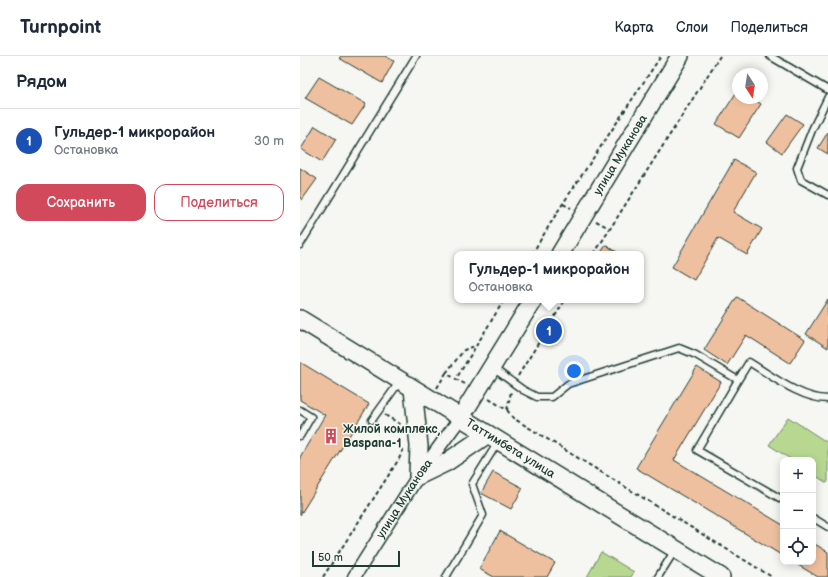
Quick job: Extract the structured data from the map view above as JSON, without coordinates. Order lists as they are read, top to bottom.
{
  "streets": {
    "main road": ["улица Муканова", "Таттимбета улица"]
  },
  "crossings": [
    ["улица Муканова", "Таттимбета улица"]
  ],
  "places": {
    "building": ["Жилой комплекс, Baspana-1"]
  },
  "scale_bar": "50 m",
  "north": "bottom",
  "page": {
    "header": "Turnpoint",
    "nav": ["Карта", "Слои", "Поделиться"],
    "heading": "Рядом",
    "list": [
      {
        "mark": "1",
        "name": "Гульдер-1 микрорайон",
        "note": "Остановка",
        "value": "30 m"
      }
    ],
    "buttons": ["Сохранить", "Поделиться"],
    "popup": ["Гульдер-1 микрорайон", "Остановка"],
    "pins": "1",
    "map_buttons": ["+", "−"],
    "scale": "50 m"
  }
}
